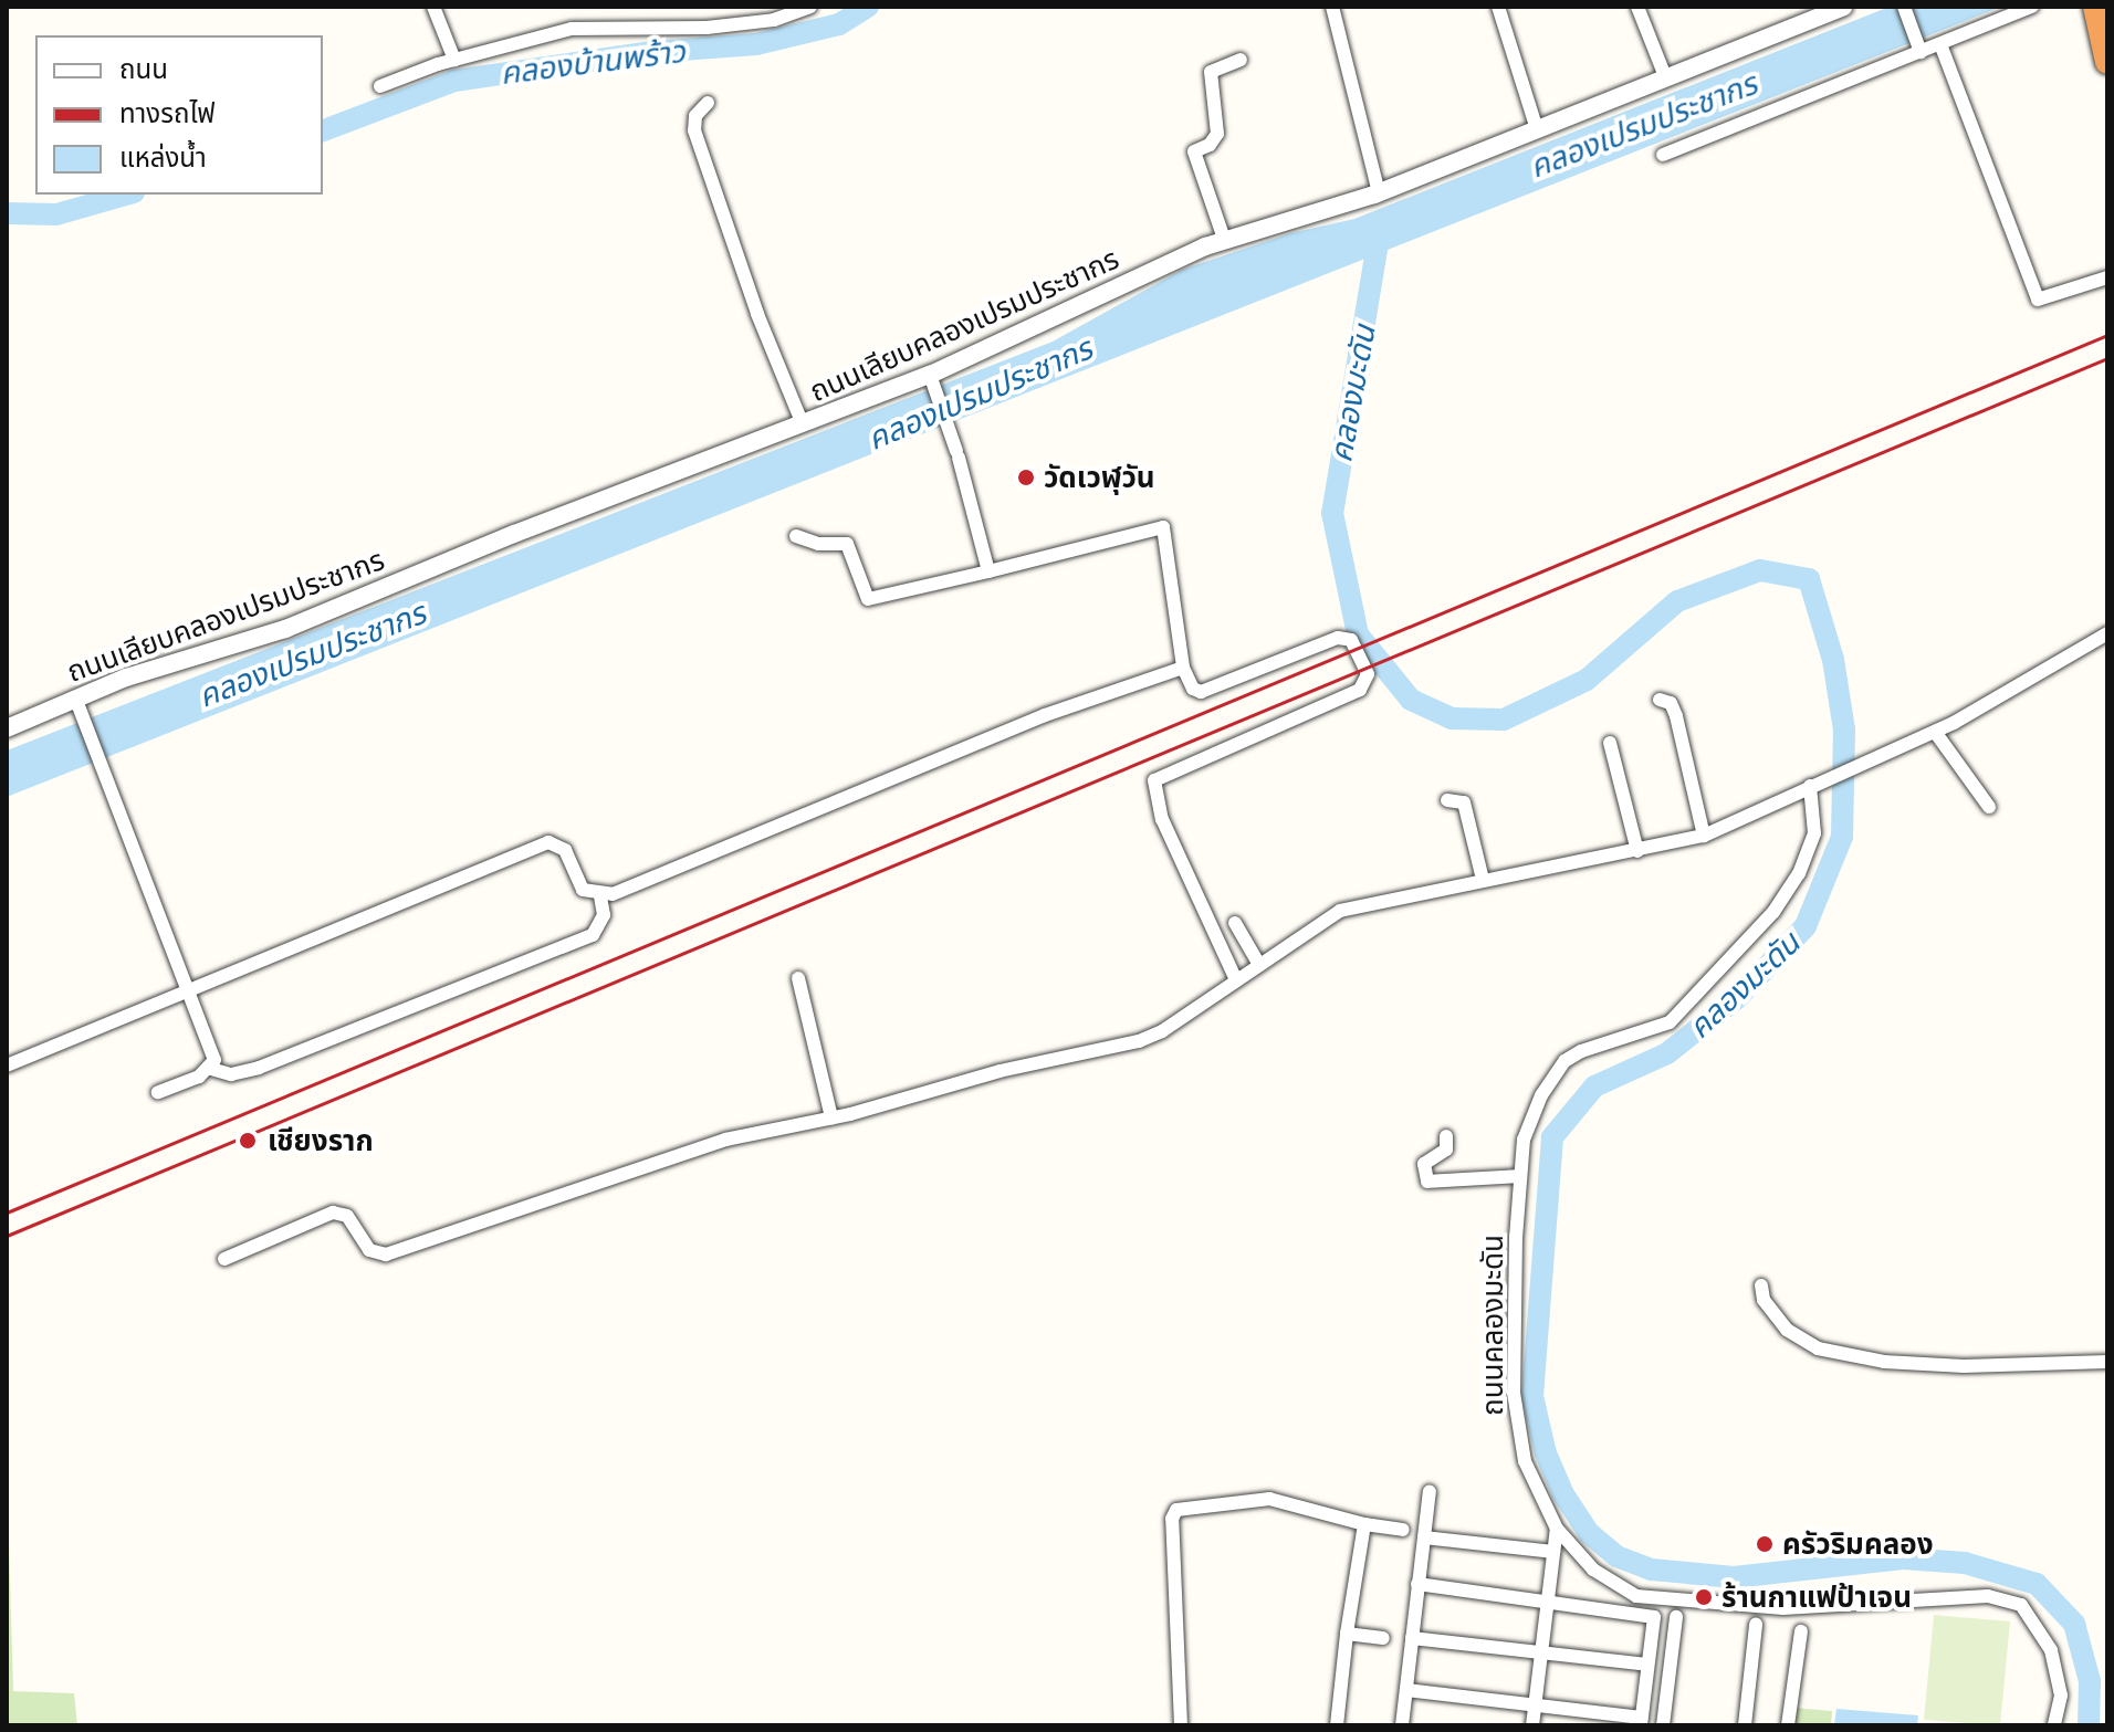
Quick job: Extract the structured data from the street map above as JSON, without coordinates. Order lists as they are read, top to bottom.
{
  "streets": {
    "street": ["ถนนเลียบคลองเปรมประชากร", "ถนนคลองมะดัน"]
  },
  "water": ["คลองบ้านพร้าว", "คลองเปรมประชากร", "คลองมะดัน"],
  "places": [
    "วัดเวฬุวัน",
    "เชียงราก",
    "ครัวริมคลอง",
    "ร้านกาแฟป้าเจน"
  ],
  "legend": ["ถนน", "ทางรถไฟ", "แหล่งน้ำ"]
}
